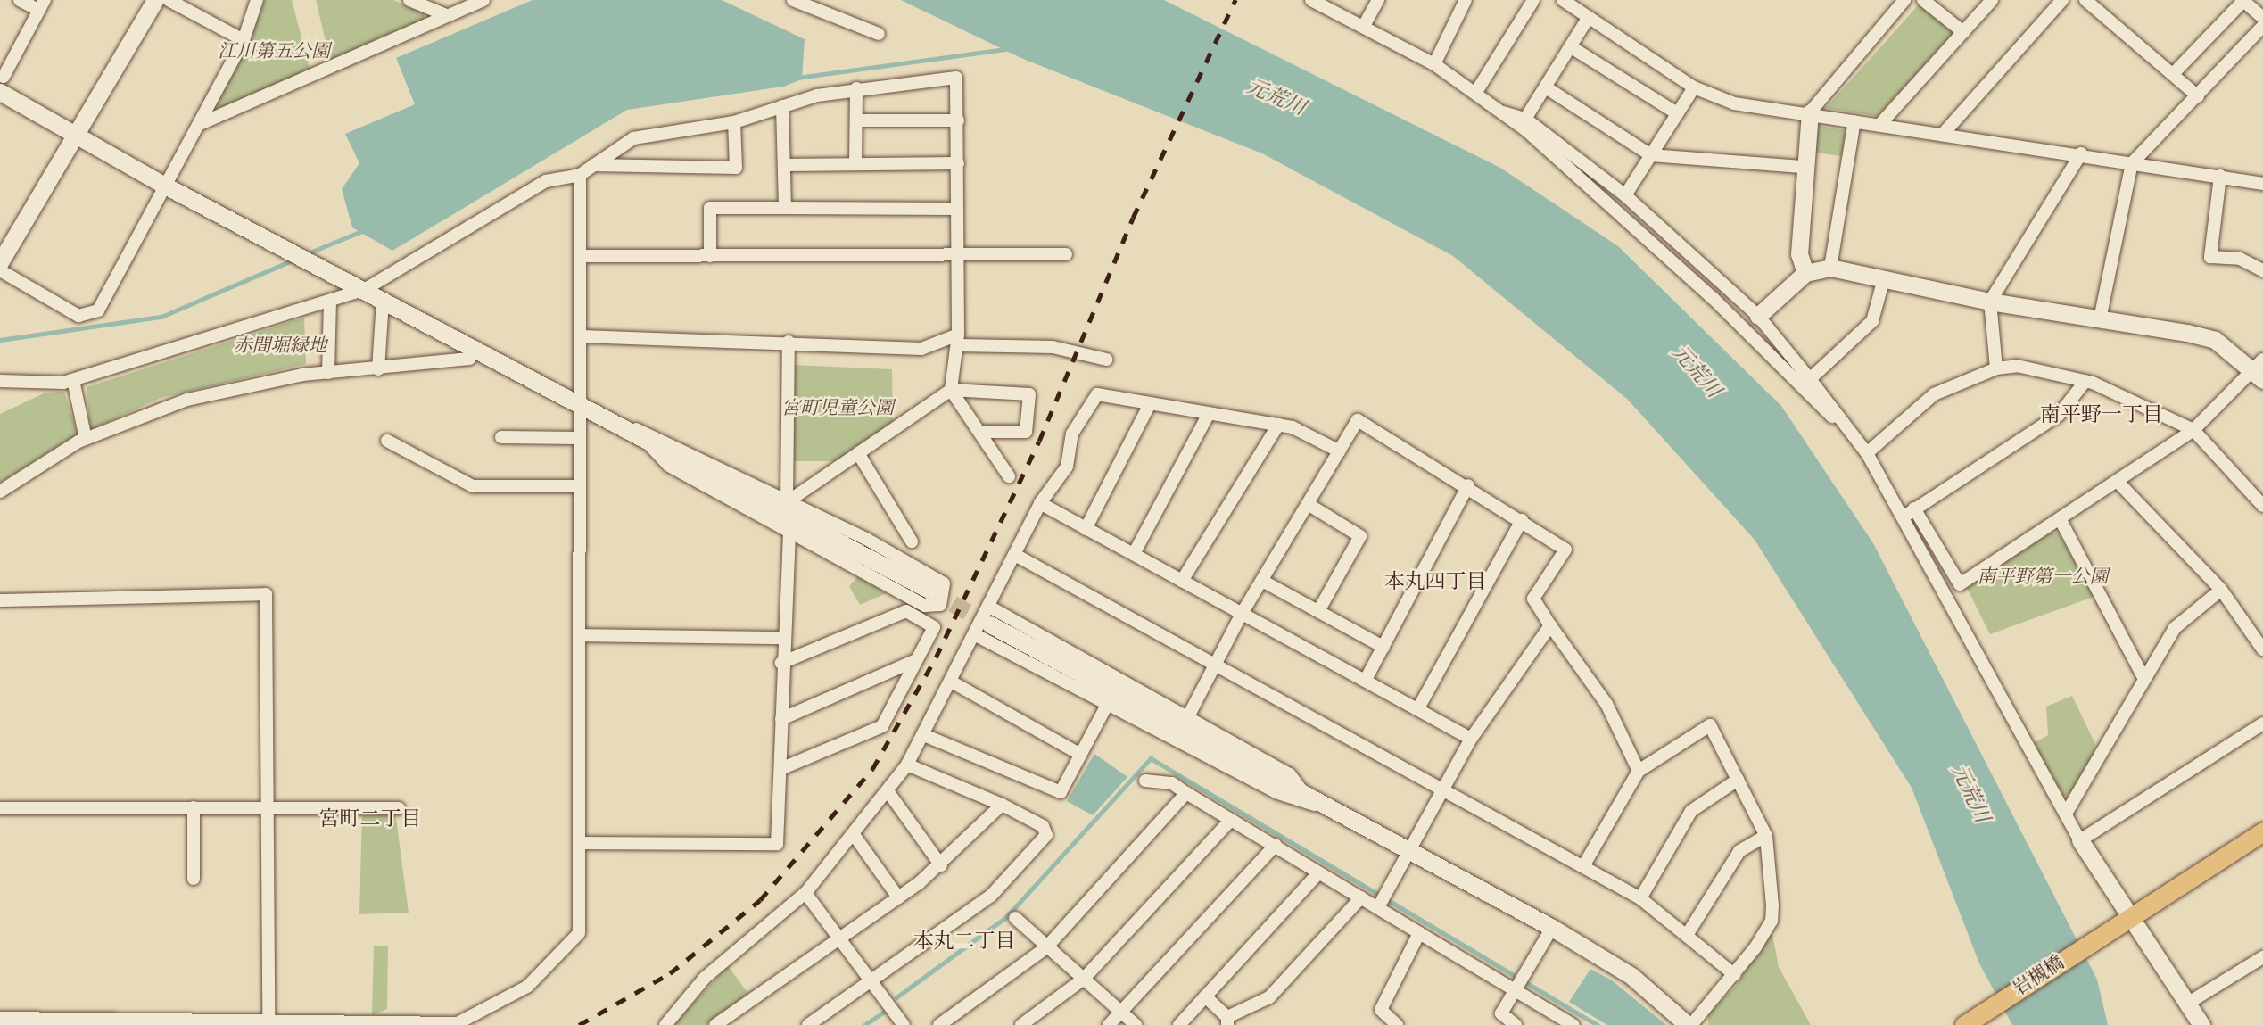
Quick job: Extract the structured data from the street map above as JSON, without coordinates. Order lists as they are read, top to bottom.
{
  "streets": {
    "main road": ["岩槻橋"]
  },
  "districts": [
    "南平野一丁目",
    "本丸四丁目",
    "宮町二丁目",
    "本丸二丁目"
  ],
  "water": ["元荒川"],
  "parks": [
    "江川第五公園",
    "赤間堀緑地",
    "宮町児童公園",
    "南平野第一公園"
  ]
}
